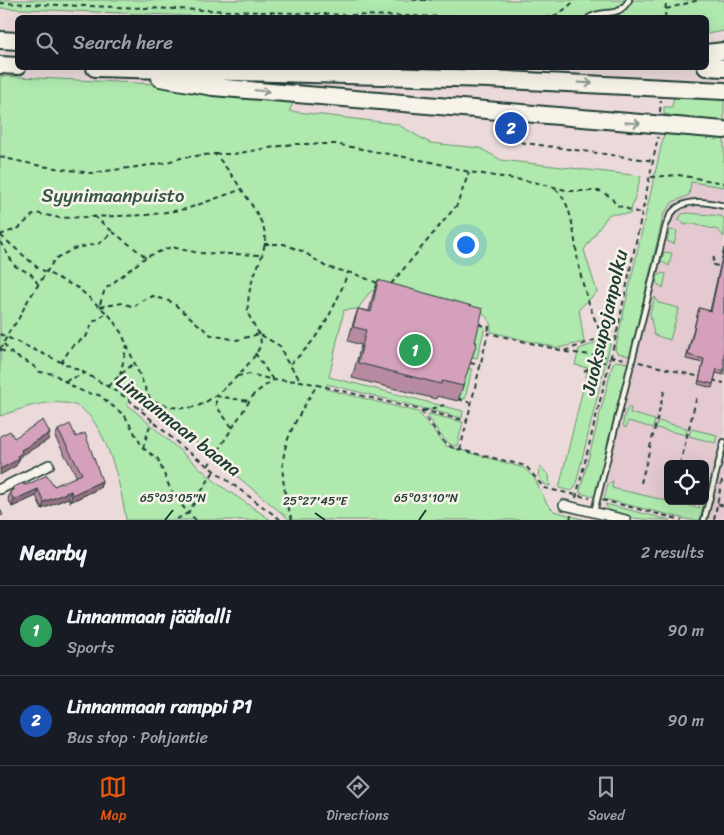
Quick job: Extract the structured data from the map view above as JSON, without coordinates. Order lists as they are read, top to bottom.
{
  "streets": {
    "path": ["Juoksupojanpolku", "Linnanmaan baana"]
  },
  "parks": ["Syynimaanpuisto"],
  "page": {
    "search": "Search here",
    "pins": ["2", "1"],
    "heading": ["Nearby", "2 results"],
    "list": [
      {
        "mark": "1",
        "name": "Linnanmaan jäähalli",
        "note": "Sports",
        "value": "90 m"
      },
      {
        "mark": "2",
        "name": "Linnanmaan ramppi P1",
        "note": "Bus stop · Pohjantie",
        "value": "90 m"
      }
    ],
    "nav": ["Map", "Directions", "Saved"]
  },
  "coordinates": ["65°03'05\"N", "65°03'10\"N", "25°27'45\"E"]
}
